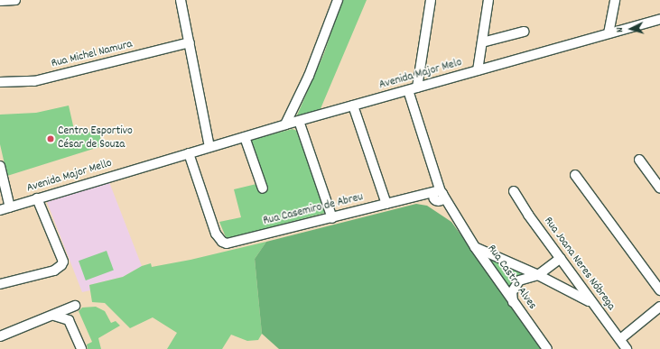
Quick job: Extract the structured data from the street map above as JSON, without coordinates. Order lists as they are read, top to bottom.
{
  "streets": {
    "street": [
      "Rua Michel Namura",
      "Avenida Major Melo",
      "Avenida Major Mello",
      "Rua Casemiro de Abreu",
      "Rua Joana Neres Nóbrega",
      "Rua Castro Alves"
    ]
  },
  "crossings": [
    ["Avenida Major Melo", "Avenida Major Mello"],
    ["Avenida Major Melo", "Rua Casemiro de Abreu"],
    ["Avenida Major Melo", "Rua Castro Alves"],
    ["Avenida Major Mello", "Rua Casemiro de Abreu"],
    ["Rua Casemiro de Abreu", "Rua Castro Alves"]
  ],
  "places": ["Centro Esportivo César de Souza"],
  "north": "left"
}
